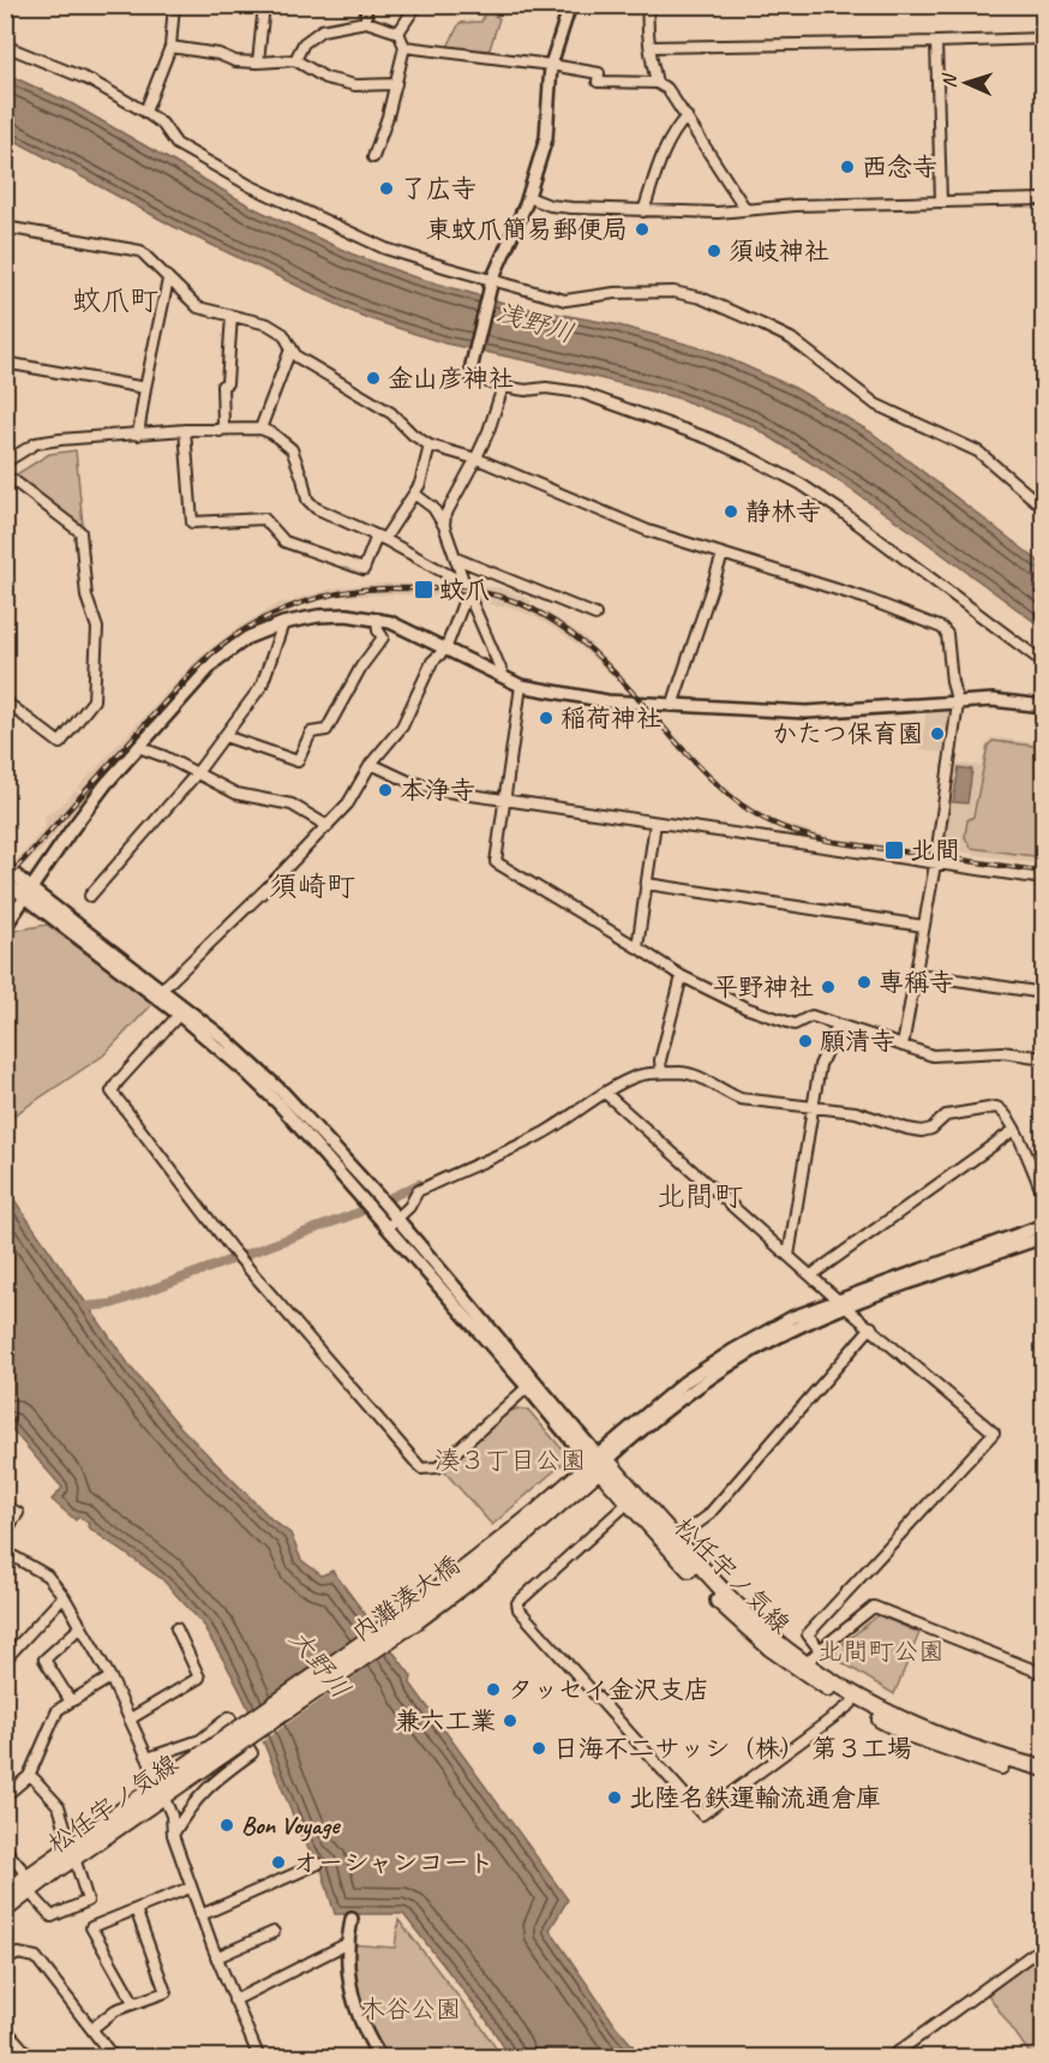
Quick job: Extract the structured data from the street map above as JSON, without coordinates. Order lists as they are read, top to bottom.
{
  "streets": {
    "main road": ["松任宇ノ気線", "内灘湊大橋"]
  },
  "crossings": [
    ["松任宇ノ気線", "内灘湊大橋"]
  ],
  "districts": ["蚊爪町", "須崎町", "北間町"],
  "water": ["浅野川", "大野川"],
  "parks": ["湊３丁目公園", "北間町公園", "木谷公園"],
  "places": {
    "other": [
      "西念寺",
      "了広寺",
      "東蚊爪簡易郵便局",
      "須岐神社",
      "金山彦神社",
      "静林寺",
      "稲荷神社",
      "かたつ保育園",
      "本浄寺",
      "専稱寺",
      "平野神社",
      "願清寺",
      "タッセイ金沢支店",
      "兼六工業",
      "日海不二サッシ（株） 第３工場",
      "北陸名鉄運輸流通倉庫",
      "Bon Voyage",
      "オーシャンコート"
    ],
    "transit": ["蚊爪", "北間"]
  },
  "north": "left"
}
